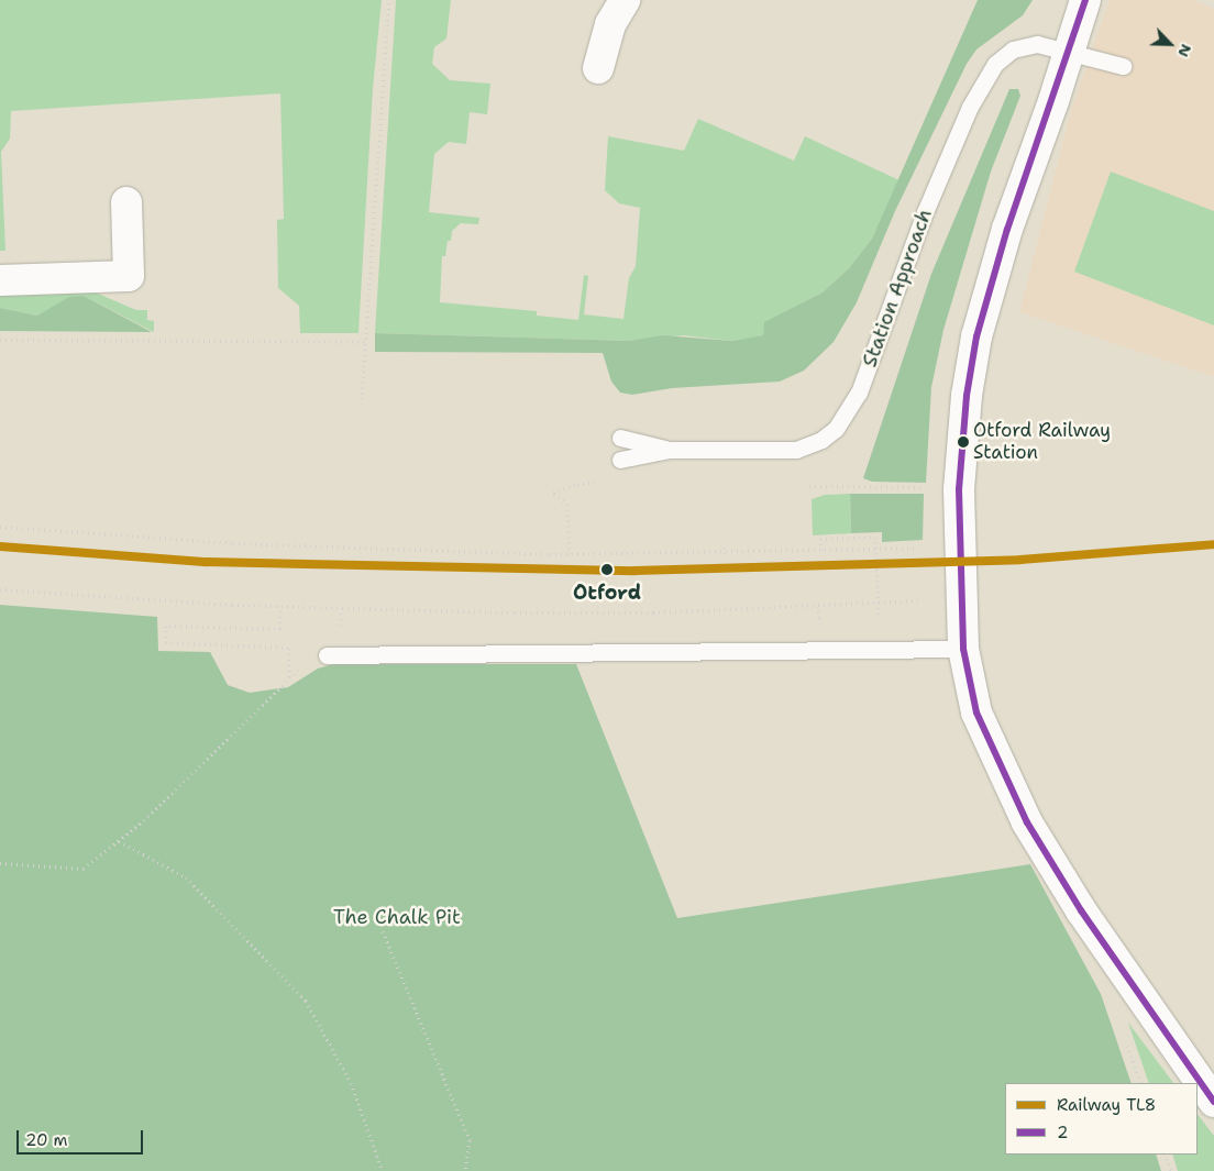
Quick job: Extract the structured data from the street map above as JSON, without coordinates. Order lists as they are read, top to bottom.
{
  "streets": {
    "lane": ["Station Approach"]
  },
  "parks": ["The Chalk Pit"],
  "places": ["Otford Railway Station", "Otford"],
  "lines": ["transit line 2", "rail line TL8"],
  "legend": ["Railway TL8", "2"],
  "scale_bar": "20 m",
  "north": "bottom right"
}
